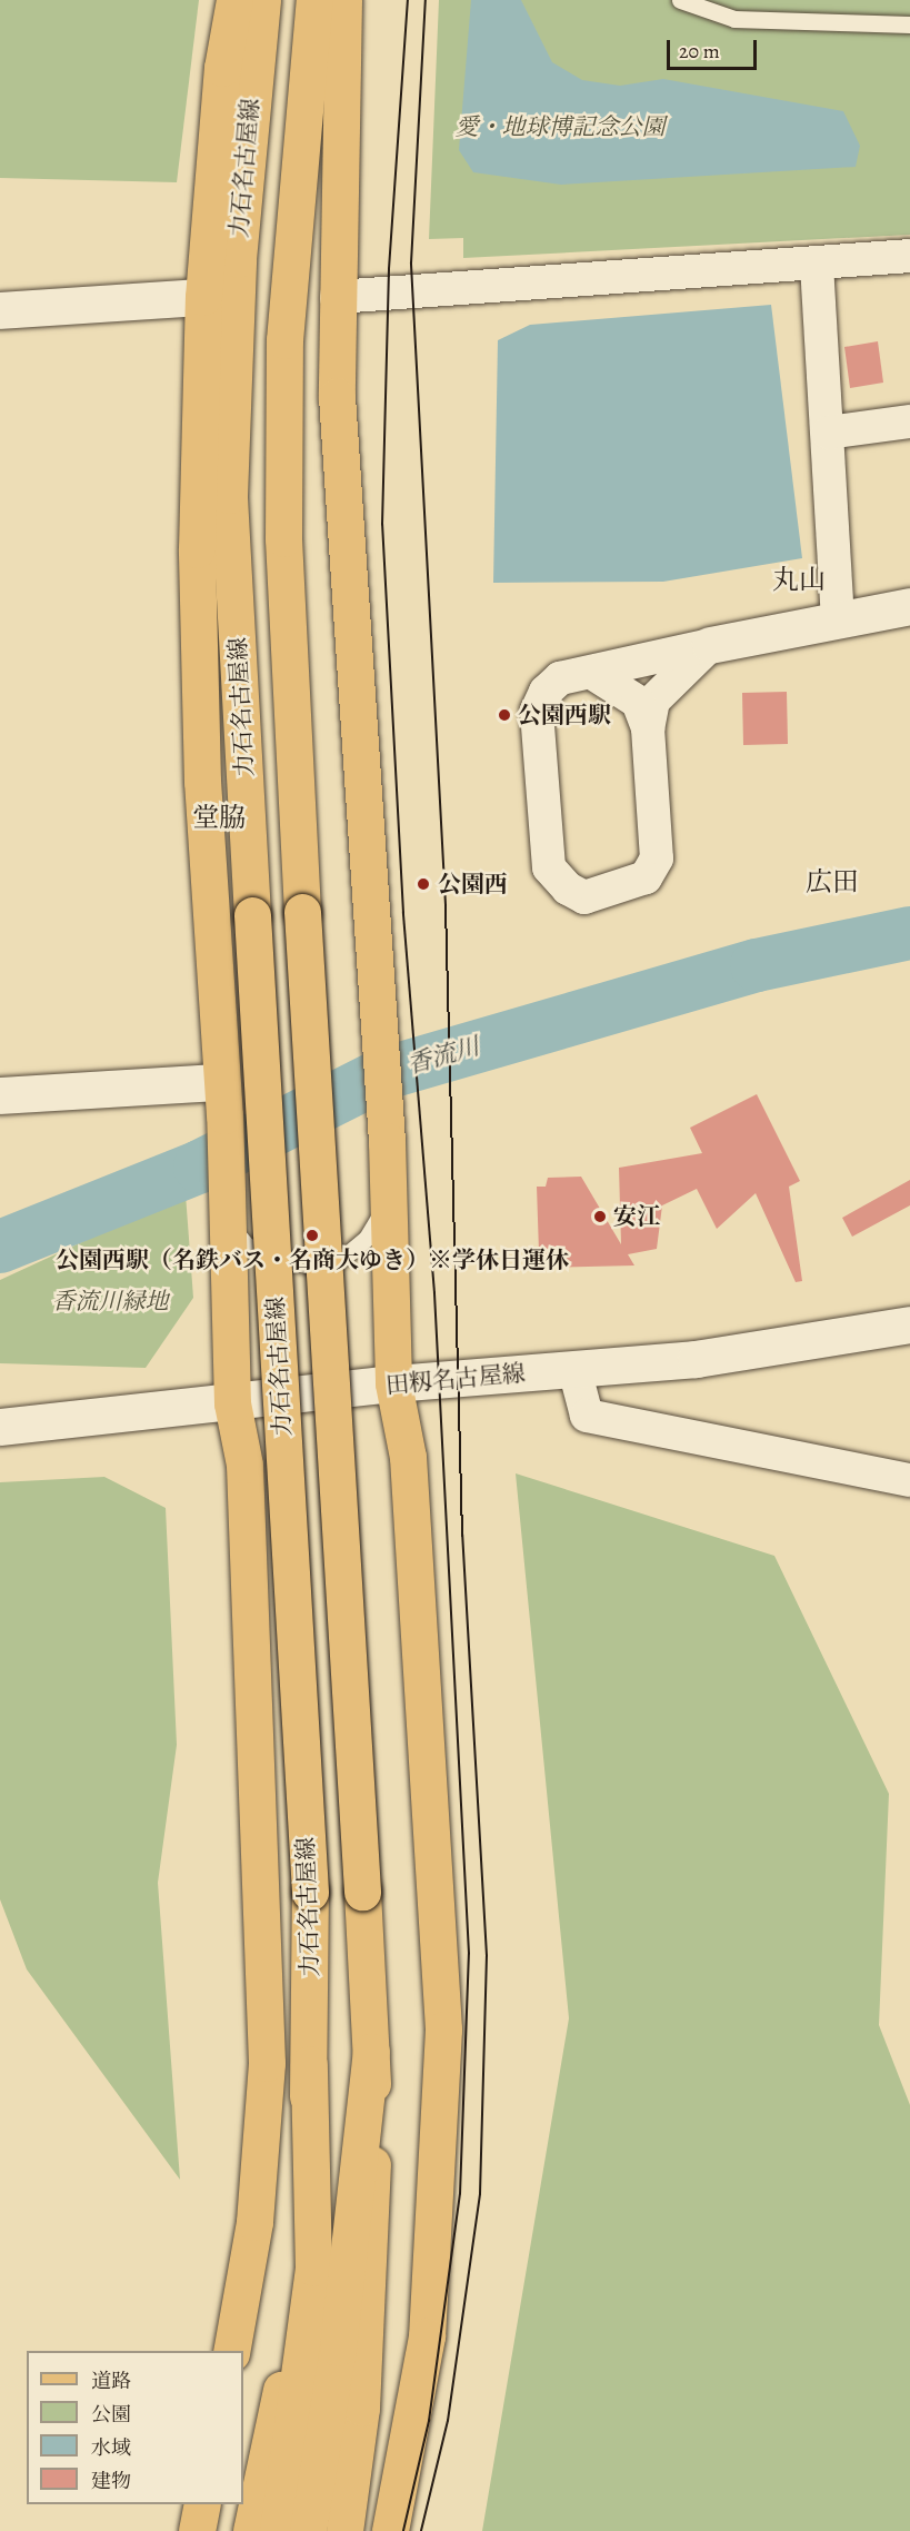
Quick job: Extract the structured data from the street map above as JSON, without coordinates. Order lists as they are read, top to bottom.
{
  "streets": {
    "main road": ["力石名古屋線", "田籾名古屋線"]
  },
  "districts": ["丸山", "堂脇", "広田"],
  "water": ["香流川"],
  "parks": ["愛・地球博記念公園", "香流川緑地"],
  "places": [
    "公園西駅",
    "公園西",
    "安江",
    "公園西駅（名鉄バス・名商大ゆき）※学休日運休"
  ],
  "legend": [
    "道路",
    "公園",
    "水域",
    "建物"
  ],
  "scale_bar": "20 m"
}
